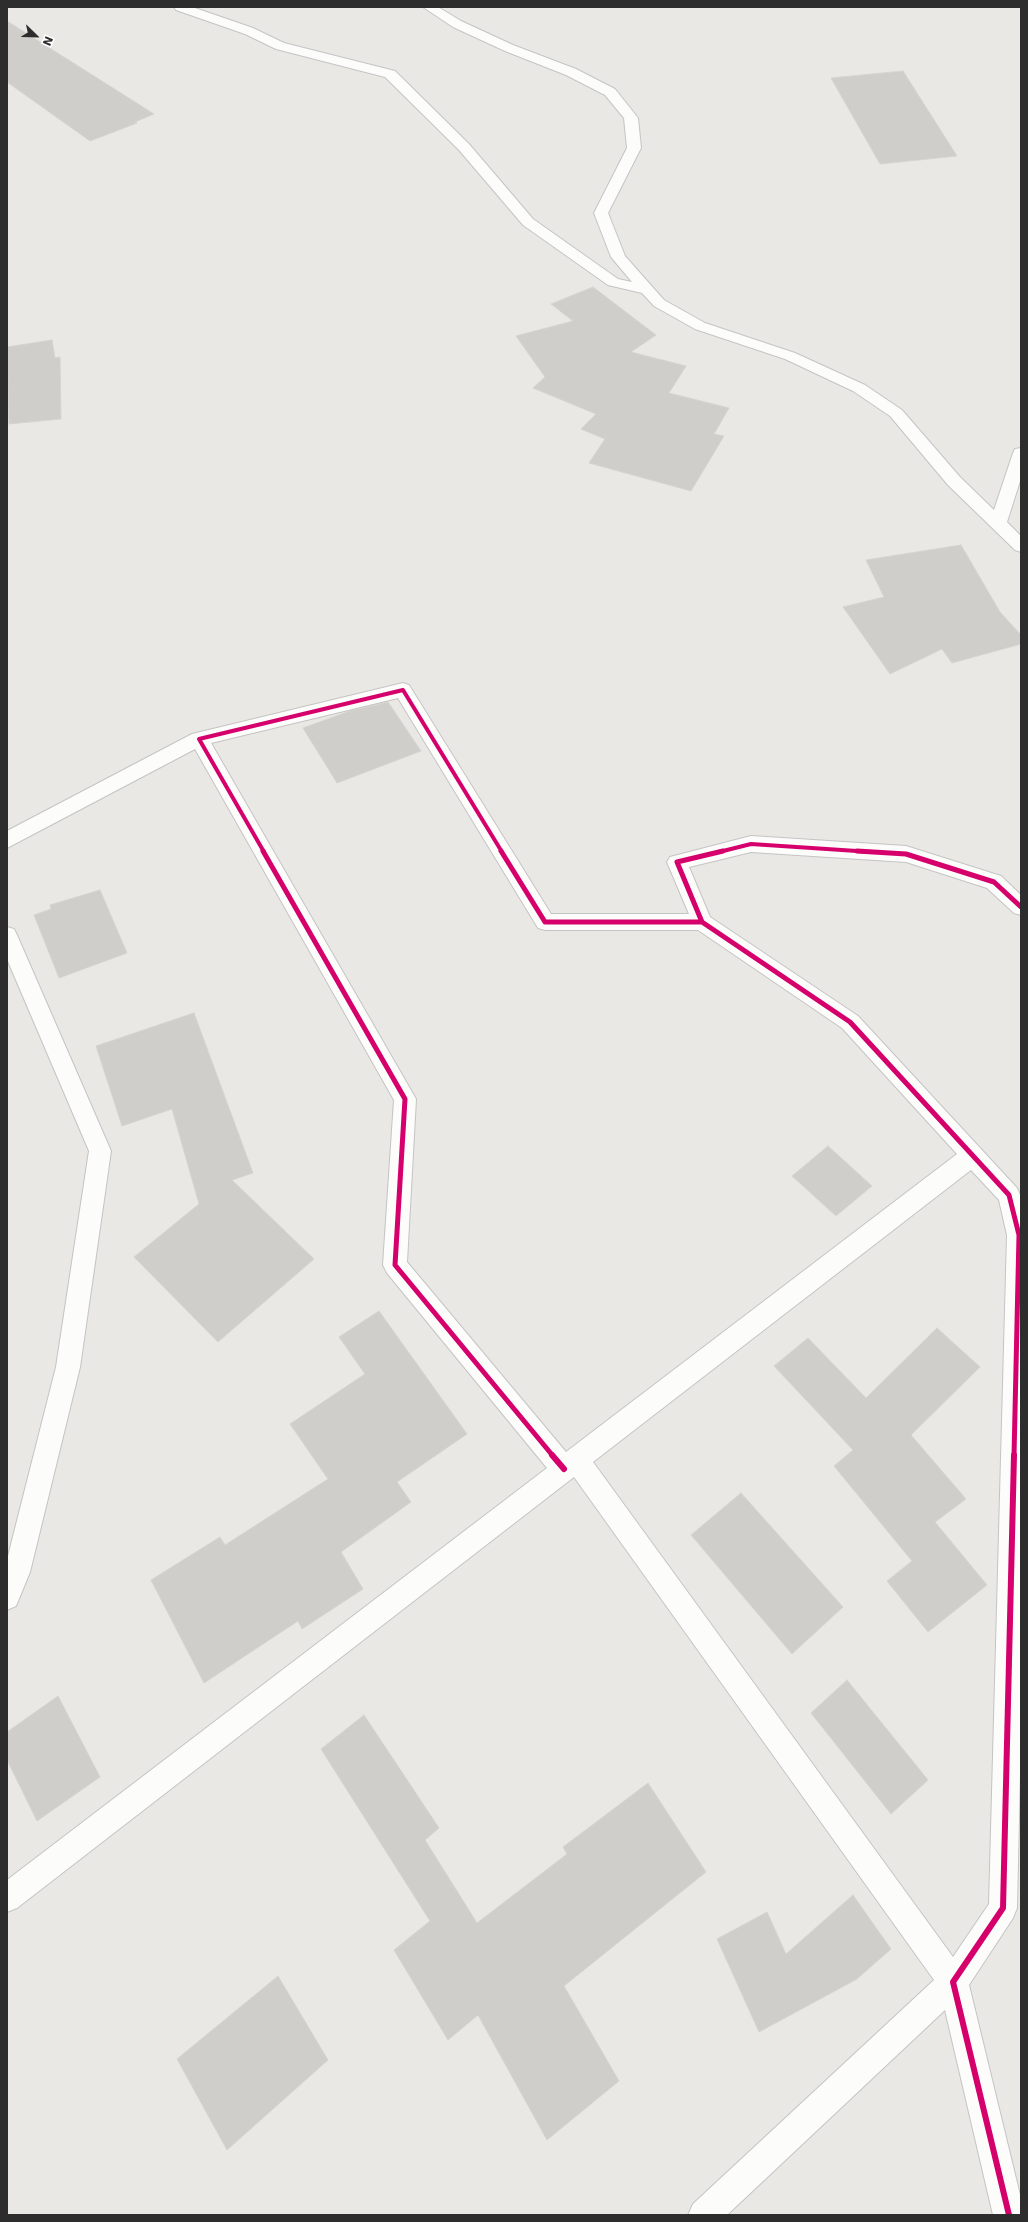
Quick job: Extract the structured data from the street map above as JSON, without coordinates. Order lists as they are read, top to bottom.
{
  "north": "bottom right"
}
